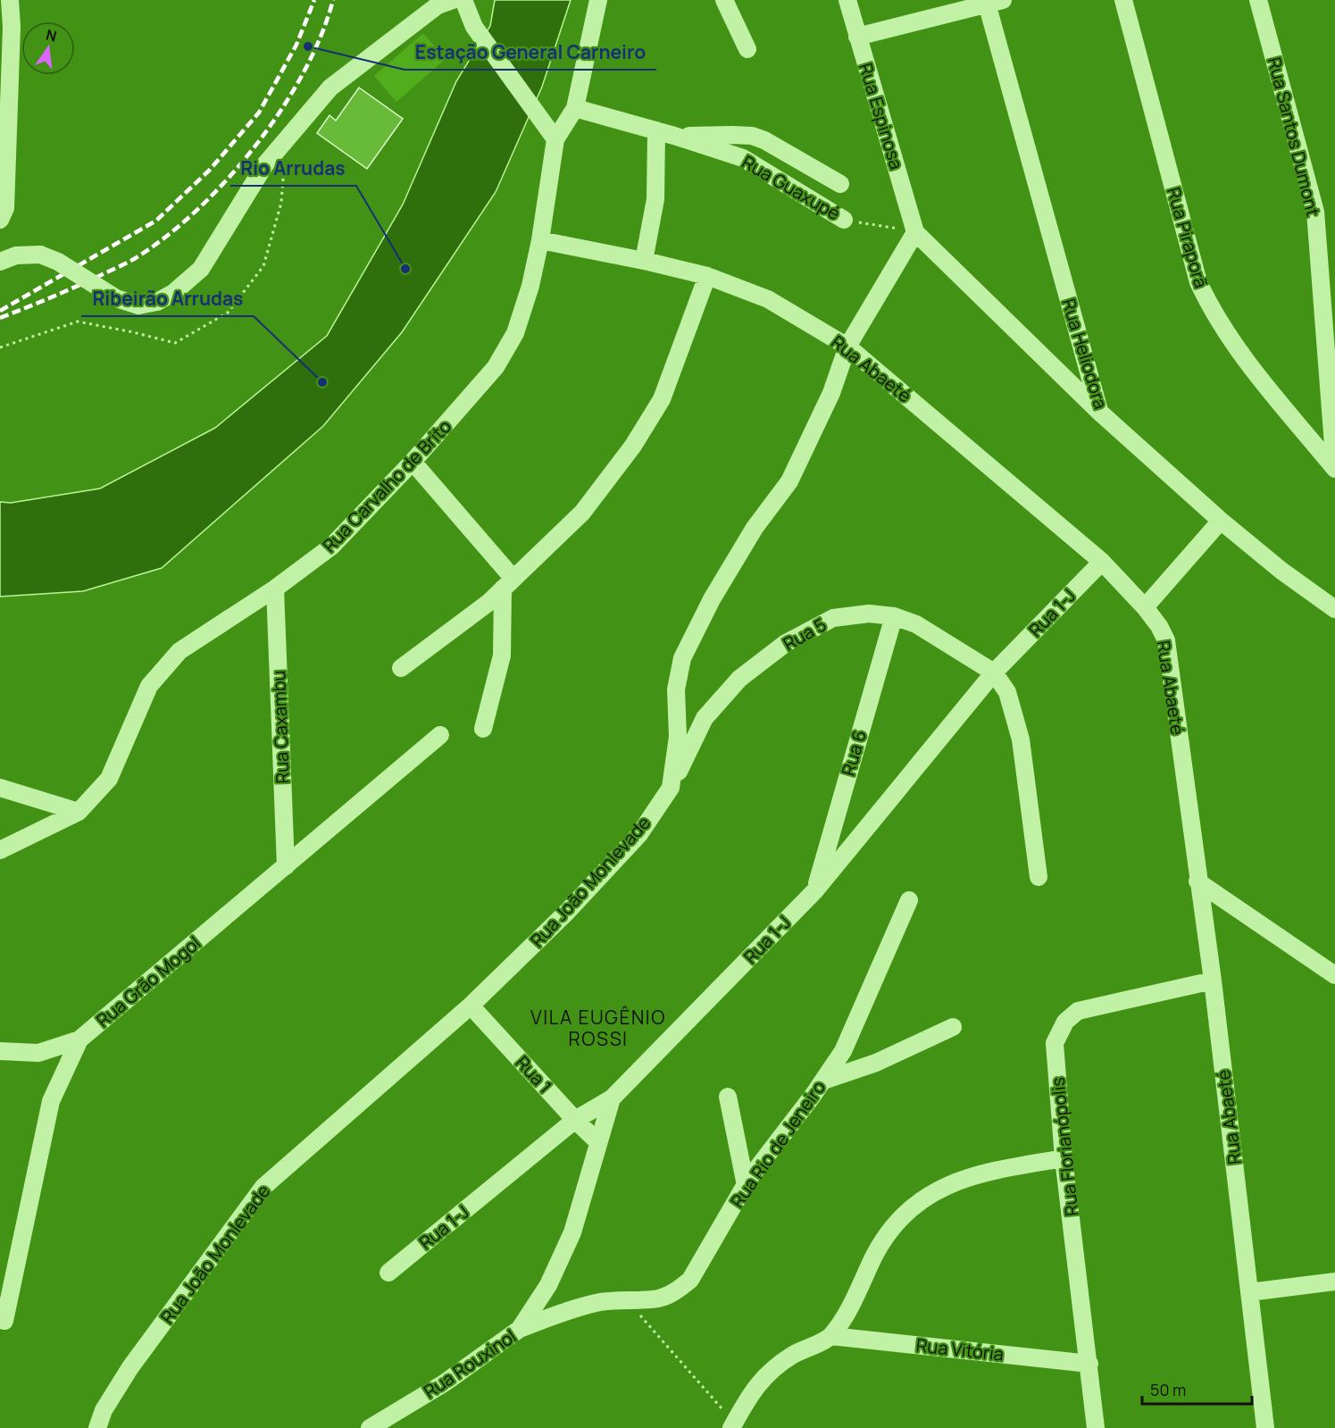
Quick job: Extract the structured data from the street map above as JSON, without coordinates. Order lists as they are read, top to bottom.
{
  "streets": {
    "street": [
      "Rua Espinosa",
      "Rua Santos Dumont",
      "Rua Guaxupé",
      "Rua Piraporã",
      "Rua Heliodora",
      "Rua Abaeté",
      "Rua Carvalho de Brito",
      "Rua 1-J",
      "Rua 5",
      "Rua Caxambu",
      "Rua 6",
      "Rua João Monlevade",
      "Rua Grão Mogol",
      "Rua 1",
      "Rua Rio de Jeneiro",
      "Rua Florianópolis",
      "Rua Vitória",
      "Rua Rouxinol"
    ]
  },
  "crossings": [
    ["Rua Espinosa", "Rua Guaxupé"],
    ["Rua Espinosa", "Rua João Monlevade"],
    ["Rua Santos Dumont", "Rua Piraporã"],
    ["Rua Guaxupé", "Rua Carvalho de Brito"],
    ["Rua Guaxupé", "Rua João Monlevade"],
    ["Rua Abaeté", "Rua Carvalho de Brito"],
    ["Rua Abaeté", "Rua 1-J"],
    ["Rua Abaeté", "Rua João Monlevade"],
    ["Rua Abaeté", "Rua Florianópolis"],
    ["Rua Carvalho de Brito", "Rua Caxambu"],
    ["Rua 1-J", "Rua 5"],
    ["Rua 1-J", "Rua 6"],
    ["Rua 1-J", "Rua 1"],
    ["Rua 1-J", "Rua Rouxinol"],
    ["Rua 5", "Rua 6"],
    ["Rua 5", "Rua João Monlevade"],
    ["Rua Caxambu", "Rua Grão Mogol"],
    ["Rua João Monlevade", "Rua 1"],
    ["Rua 1", "Rua Rouxinol"],
    ["Rua Rio de Jeneiro", "Rua Rouxinol"],
    ["Rua Florianópolis", "Rua Vitória"]
  ],
  "districts": ["VILA EUGÊNIO ROSSI"],
  "places": ["Estação General Carneiro", "Rio Arrudas", "Ribeirão Arrudas"],
  "scale_bar": "50 m",
  "north": "top"
}
